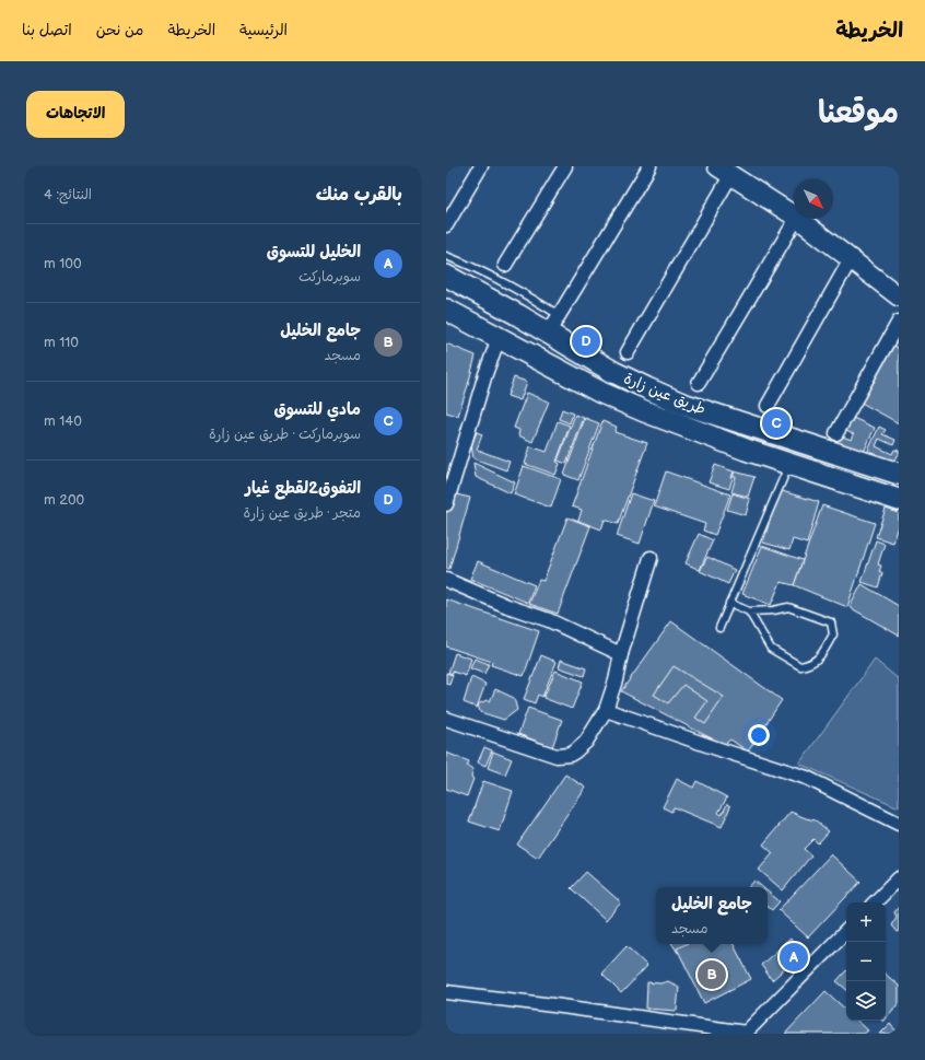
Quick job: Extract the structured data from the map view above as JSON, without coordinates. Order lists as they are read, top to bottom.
{
  "streets": {
    "main road": ["طريق عين زارة"]
  },
  "north": "bottom right",
  "page": {
    "header": "الخريطة",
    "nav": [
      "الرئيسية",
      "الخريطة",
      "من نحن",
      "اتصل بنا"
    ],
    "title": "موقعنا",
    "buttons": "الاتجاهات",
    "heading": ["بالقرب منك", "النتائج: 4"],
    "list": [
      {
        "mark": "A",
        "name": "الخليل للتسوق",
        "note": "سوبرماركت",
        "value": "100 m"
      },
      {
        "mark": "B",
        "name": "جامع الخليل",
        "note": "مسجد",
        "value": "110 m"
      },
      {
        "mark": "C",
        "name": "مادي للتسوق",
        "note": "سوبرماركت · طريق عين زارة",
        "value": "140 m"
      },
      {
        "mark": "D",
        "name": "التفوق2لقطع غيار",
        "note": "متجر · طريق عين زارة",
        "value": "200 m"
      }
    ],
    "pins": [
      "D",
      "C",
      "A",
      "B"
    ],
    "popup": ["جامع الخليل", "مسجد"],
    "map_buttons": ["+", "−"]
  }
}
